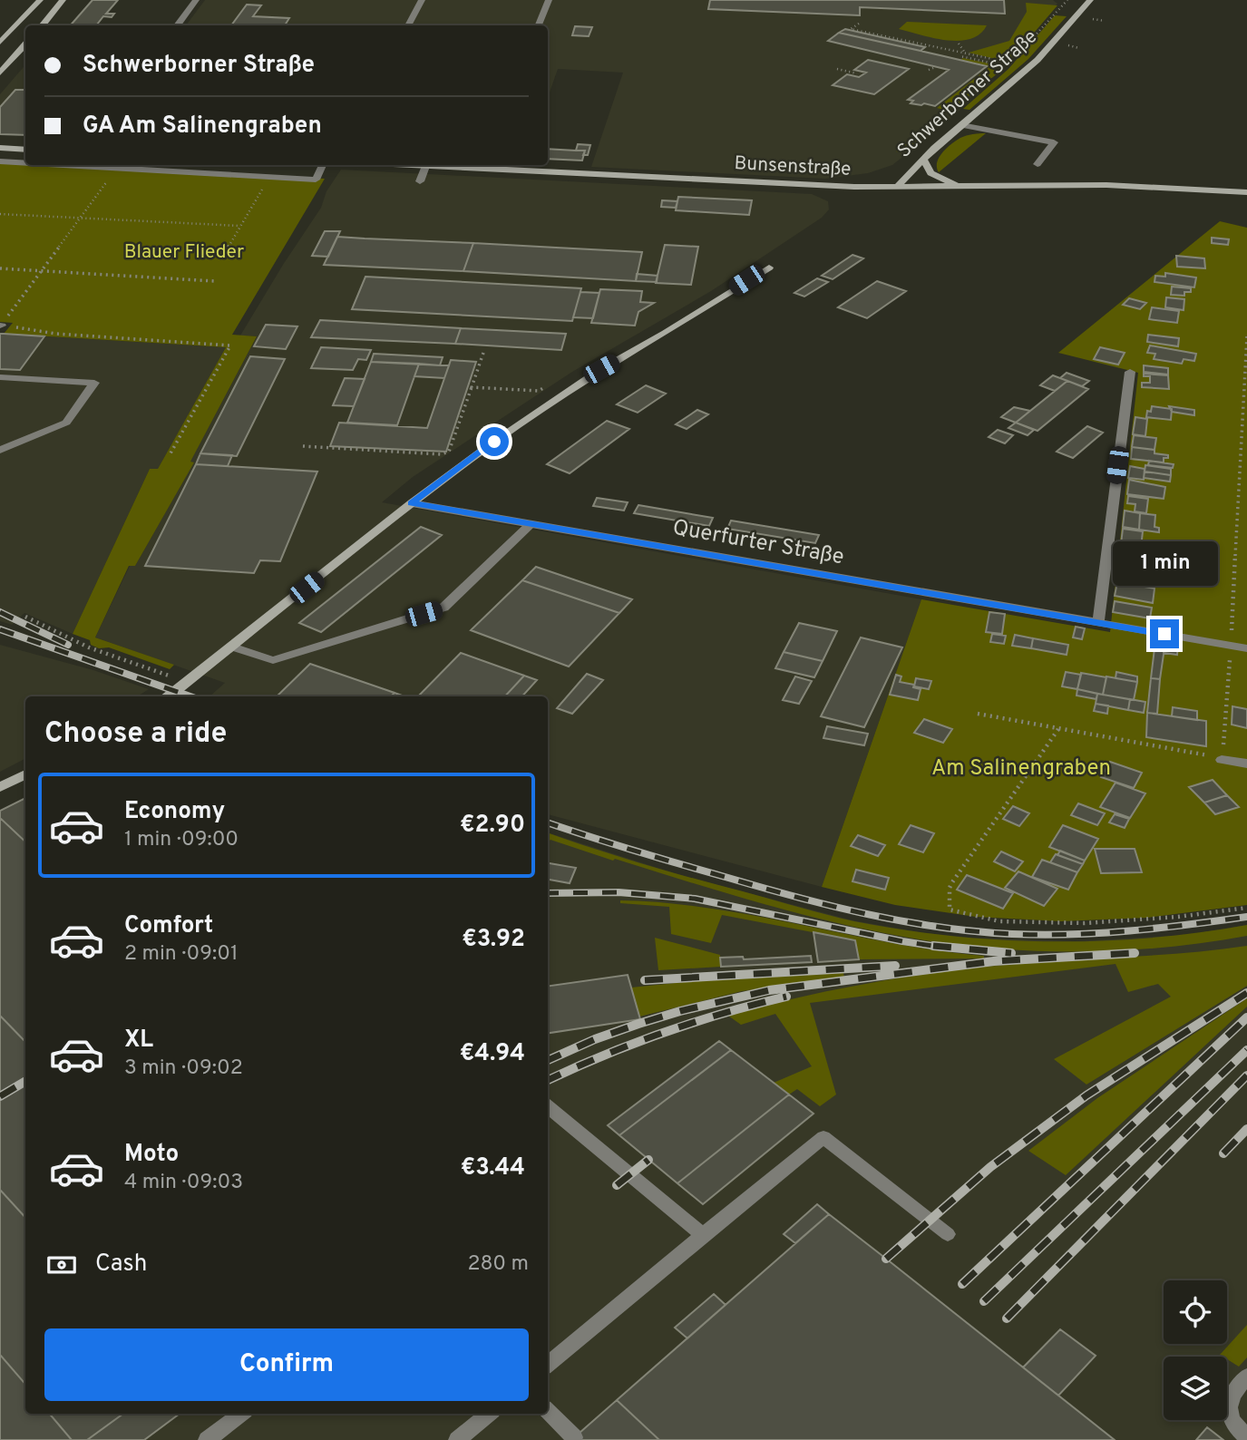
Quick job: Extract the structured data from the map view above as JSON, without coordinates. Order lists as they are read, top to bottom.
{
  "streets": {
    "street": ["Schwerborner Straße", "Bunsenstraße", "Querfurter Straße"]
  },
  "crossings": [
    ["Schwerborner Straße", "Bunsenstraße"]
  ],
  "parks": ["Blauer Flieder", "Am Salinengraben"],
  "page": {
    "banner": ["Schwerborner Straße", "GA Am Salinengraben"],
    "bubble": "1 min",
    "heading": "Choose a ride",
    "list": [
      {
        "name": "Economy",
        "note": "1 min · 09:00",
        "value": "€2.90"
      },
      {
        "name": "Comfort",
        "note": "2 min · 09:01",
        "value": "€3.92"
      },
      {
        "name": "XL",
        "note": "3 min · 09:02",
        "value": "€4.94"
      },
      {
        "name": "Moto",
        "note": "4 min · 09:03",
        "value": "€3.44"
      }
    ],
    "pay": ["Cash", "280 m"],
    "buttons": "Confirm"
  }
}
